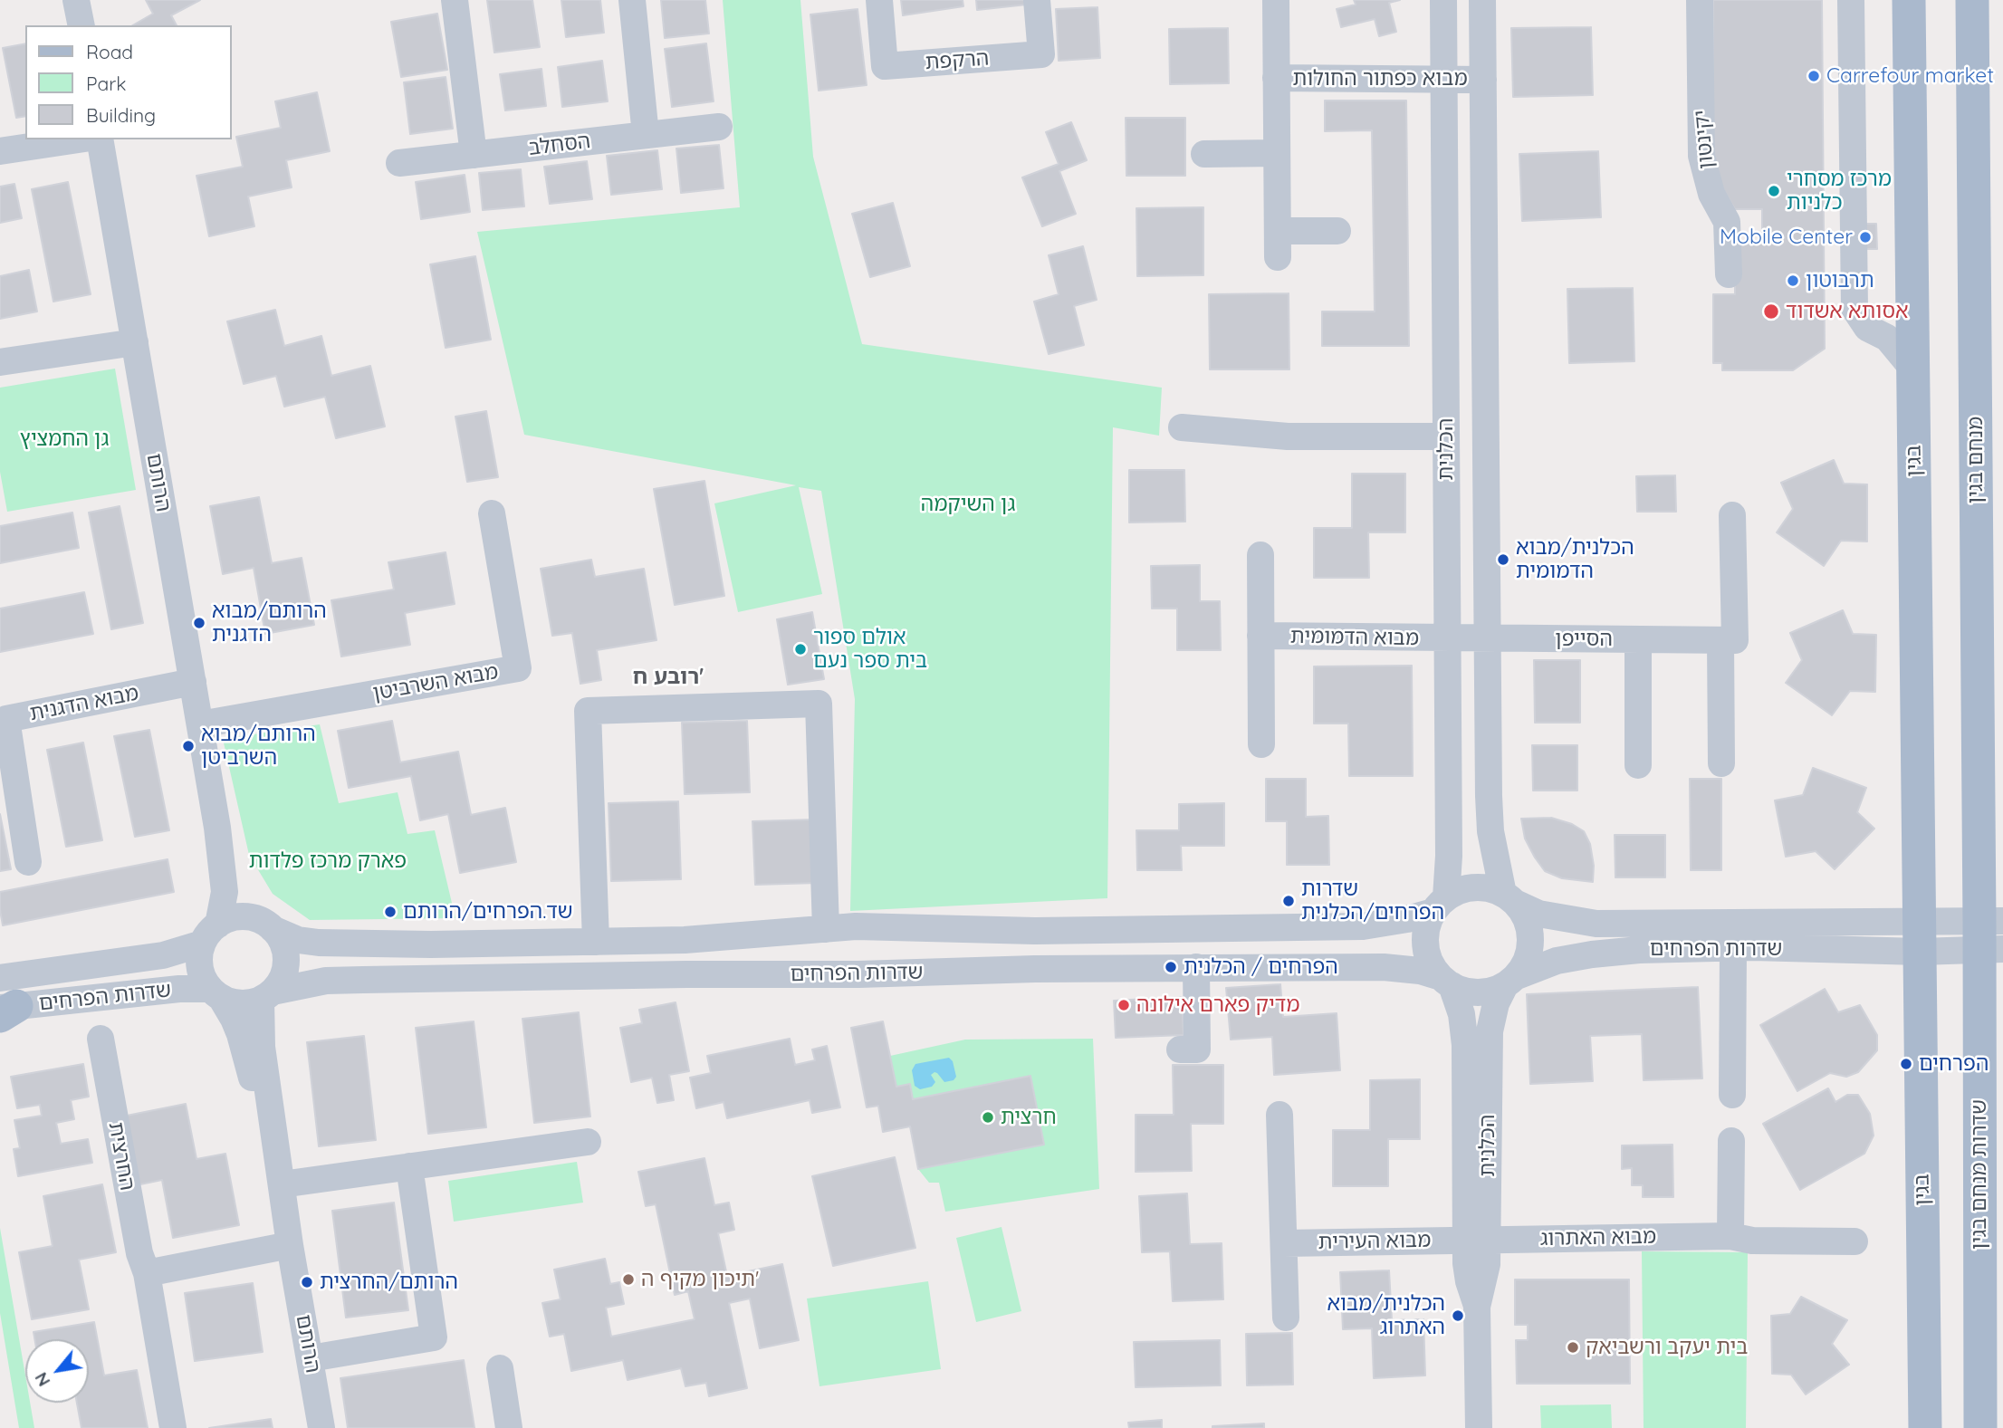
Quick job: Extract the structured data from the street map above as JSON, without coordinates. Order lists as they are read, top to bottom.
{
  "streets": {
    "main road": ["מנחם בגין", "בגין", "שדרות מנחם בגין"],
    "street": [
      "הרקפת",
      "מבוא כפתור החולות",
      "יקינטון",
      "הסחלב",
      "הכלנית",
      "הרותם",
      "מבוא הדמומית",
      "הסייפן",
      "מבוא השרביטן",
      "מבוא הדגנית",
      "שדרות הפרחים",
      "החרצית",
      "מבוא האתרוג",
      "מבוא העירית"
    ]
  },
  "crossings": [
    ["מבוא כפתור החולות", "הכלנית"],
    ["הכלנית", "מבוא הדמומית"],
    ["הכלנית", "הסייפן"],
    ["הכלנית", "שדרות הפרחים"],
    ["הכלנית", "מבוא האתרוג"],
    ["הכלנית", "מבוא העירית"],
    ["מנחם בגין", "שדרות מנחם בגין"],
    ["בגין", "שדרות הפרחים"],
    ["הרותם", "מבוא השרביטן"],
    ["הרותם", "מבוא הדגנית"],
    ["הרותם", "שדרות הפרחים"],
    ["מבוא הדמומית", "הסייפן"],
    ["מבוא האתרוג", "מבוא העירית"]
  ],
  "districts": ["רובע ח'"],
  "parks": ["גן החמציץ", "גן השיקמה", "פארק מרכז פלדות"],
  "places": [
    "Carrefour market",
    "מרכז מסחרי כלניות",
    "Mobile Center",
    "תרבוטון",
    "אסותא אשדוד",
    "הכלנית/מבוא הדמומית",
    "הרותם/מבוא הדגנית",
    "אולם ספור בית ספר נעם",
    "הרותם/מבוא השרביטן",
    "שדרות הפרחים/הכלנית",
    "שד.הפרחים/הרותם",
    "הפרחים / הכלנית",
    "מדיק פארם אילונה",
    "הפרחים",
    "חרצית",
    "תיכון מקיף ה'",
    "הרותם/החרצית",
    "הכלנית/מבוא האתרוג",
    "בית יעקב ורשביאק"
  ],
  "legend": ["Road", "Park", "Building"],
  "north": "bottom left"
}
